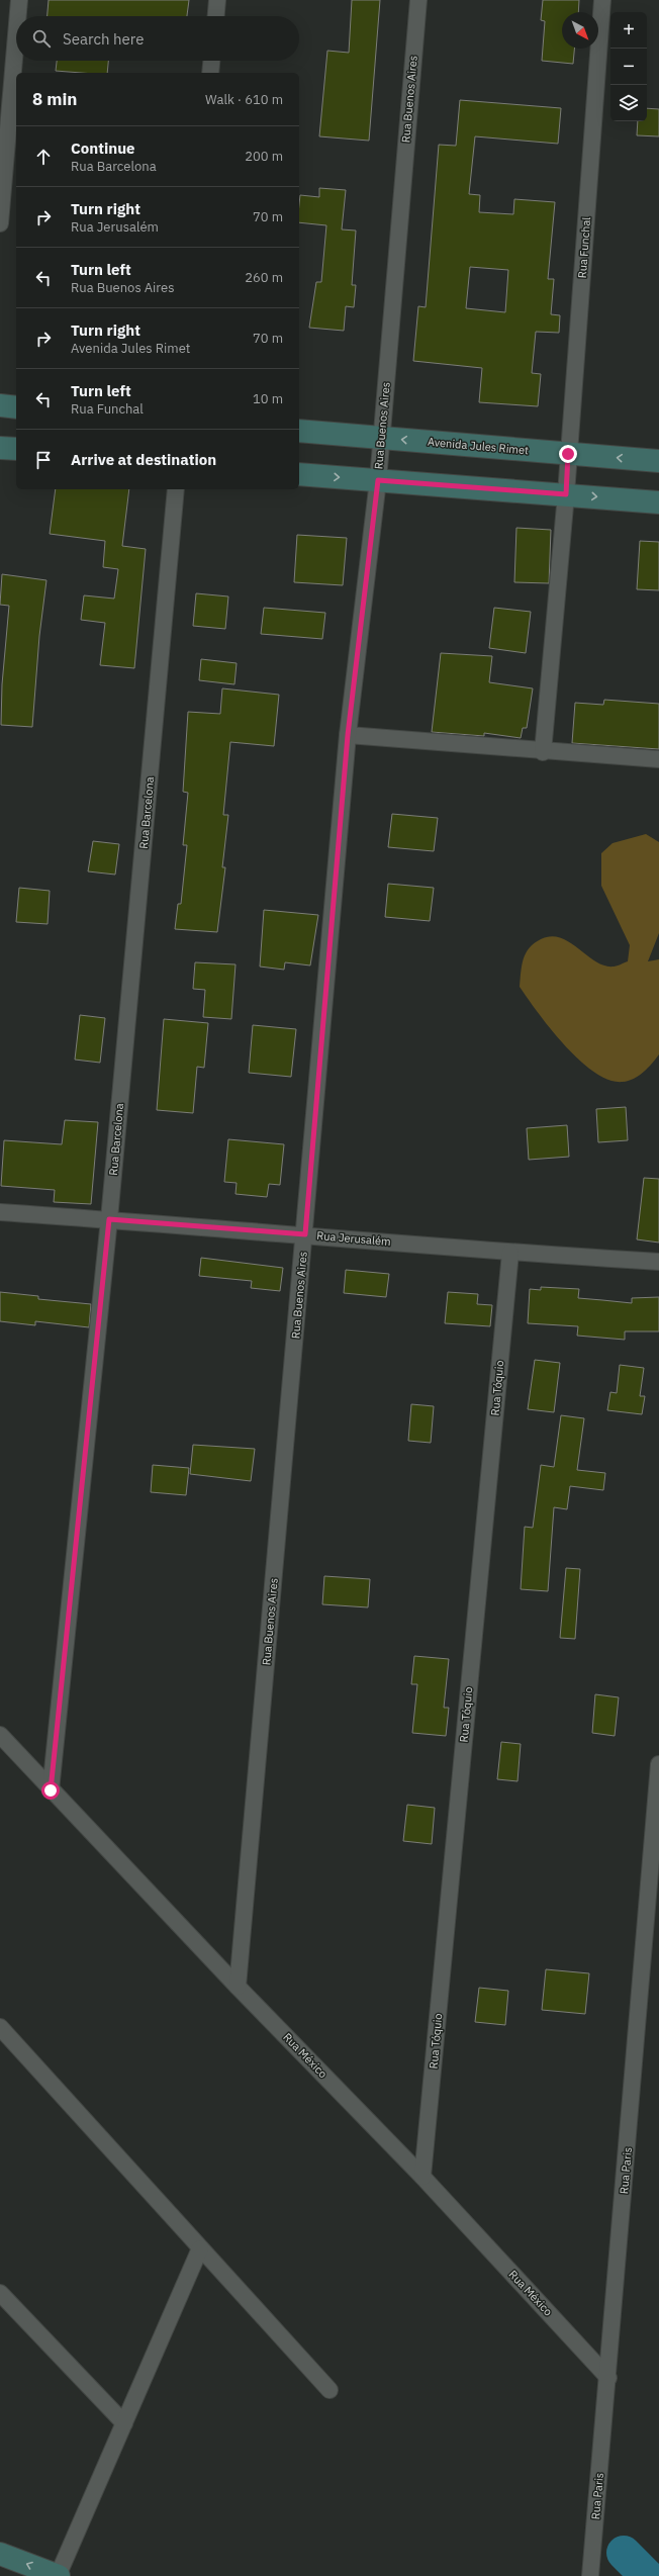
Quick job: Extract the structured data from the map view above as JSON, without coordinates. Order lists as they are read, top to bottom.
{
  "streets": {
    "main road": ["Avenida Jules Rimet"],
    "street": [
      "Rua Buenos Aires",
      "Rua Funchal",
      "Rua Barcelona",
      "Rua Jerusalém",
      "Rua Tóquio",
      "Rua México",
      "Rua Paris"
    ]
  },
  "crossings": [
    ["Rua Buenos Aires", "Avenida Jules Rimet"],
    ["Rua Buenos Aires", "Rua Jerusalém"],
    ["Rua Buenos Aires", "Rua México"],
    ["Rua Funchal", "Avenida Jules Rimet"],
    ["Rua Barcelona", "Rua Jerusalém"],
    ["Rua Barcelona", "Rua México"],
    ["Rua Jerusalém", "Rua Tóquio"],
    ["Rua Tóquio", "Rua México"],
    ["Rua México", "Rua Paris"]
  ],
  "north": "bottom right",
  "page": {
    "map_buttons": ["+", "−"],
    "search": "Search here",
    "heading": ["8 min", "Walk · 610 m"],
    "list": [
      ["Continue", "Rua Barcelona", "200 m"],
      ["Turn right", "Rua Jerusalém", "70 m"],
      ["Turn left", "Rua Buenos Aires", "260 m"],
      ["Turn right", "Avenida Jules Rimet", "70 m"],
      ["Turn left", "Rua Funchal", "10 m"],
      "Arrive at destination"
    ]
  }
}
